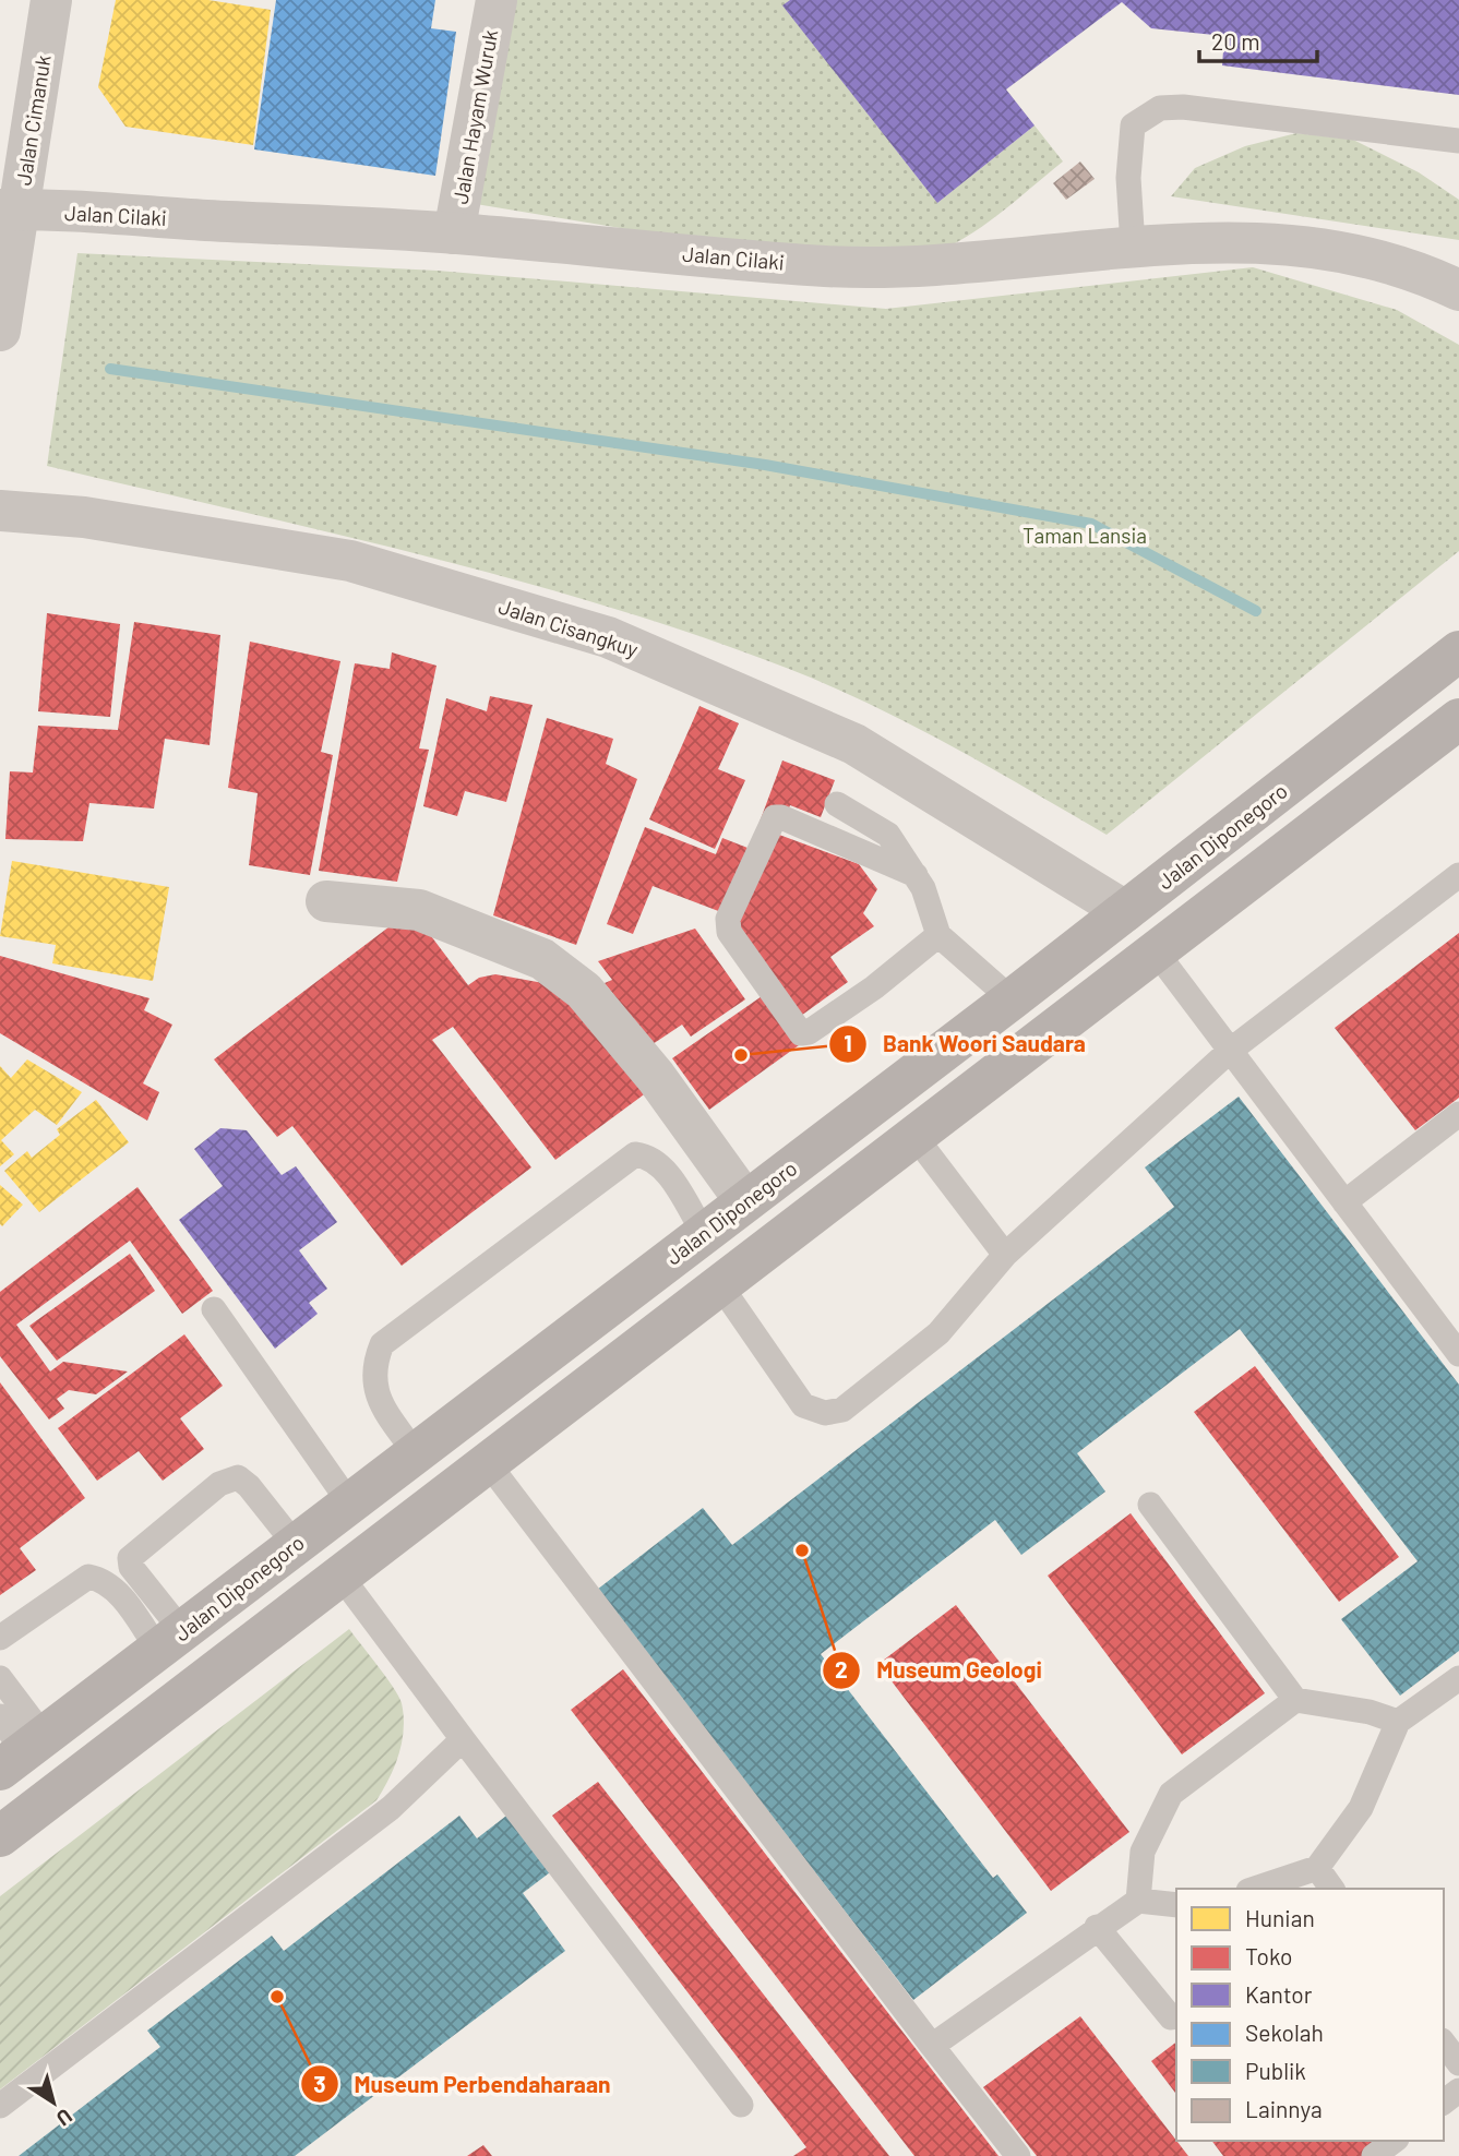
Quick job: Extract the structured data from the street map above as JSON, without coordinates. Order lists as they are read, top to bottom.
{
  "streets": {
    "main road": ["Jalan Diponegoro"],
    "street": [
      "Jalan Hayam Wuruk",
      "Jalan Cimanuk",
      "Jalan Cilaki",
      "Jalan Cisangkuy"
    ]
  },
  "crossings": [
    ["Jalan Hayam Wuruk", "Jalan Cilaki"],
    ["Jalan Cimanuk", "Jalan Cilaki"],
    ["Jalan Cisangkuy", "Jalan Diponegoro"]
  ],
  "parks": ["Taman Lansia"],
  "places": ["Bank Woori Saudara", "Museum Geologi", "Museum Perbendaharaan"],
  "legend": [
    "Hunian",
    "Toko",
    "Kantor",
    "Sekolah",
    "Publik",
    "Lainnya"
  ],
  "scale_bar": "20 m",
  "north": "bottom right"
}
